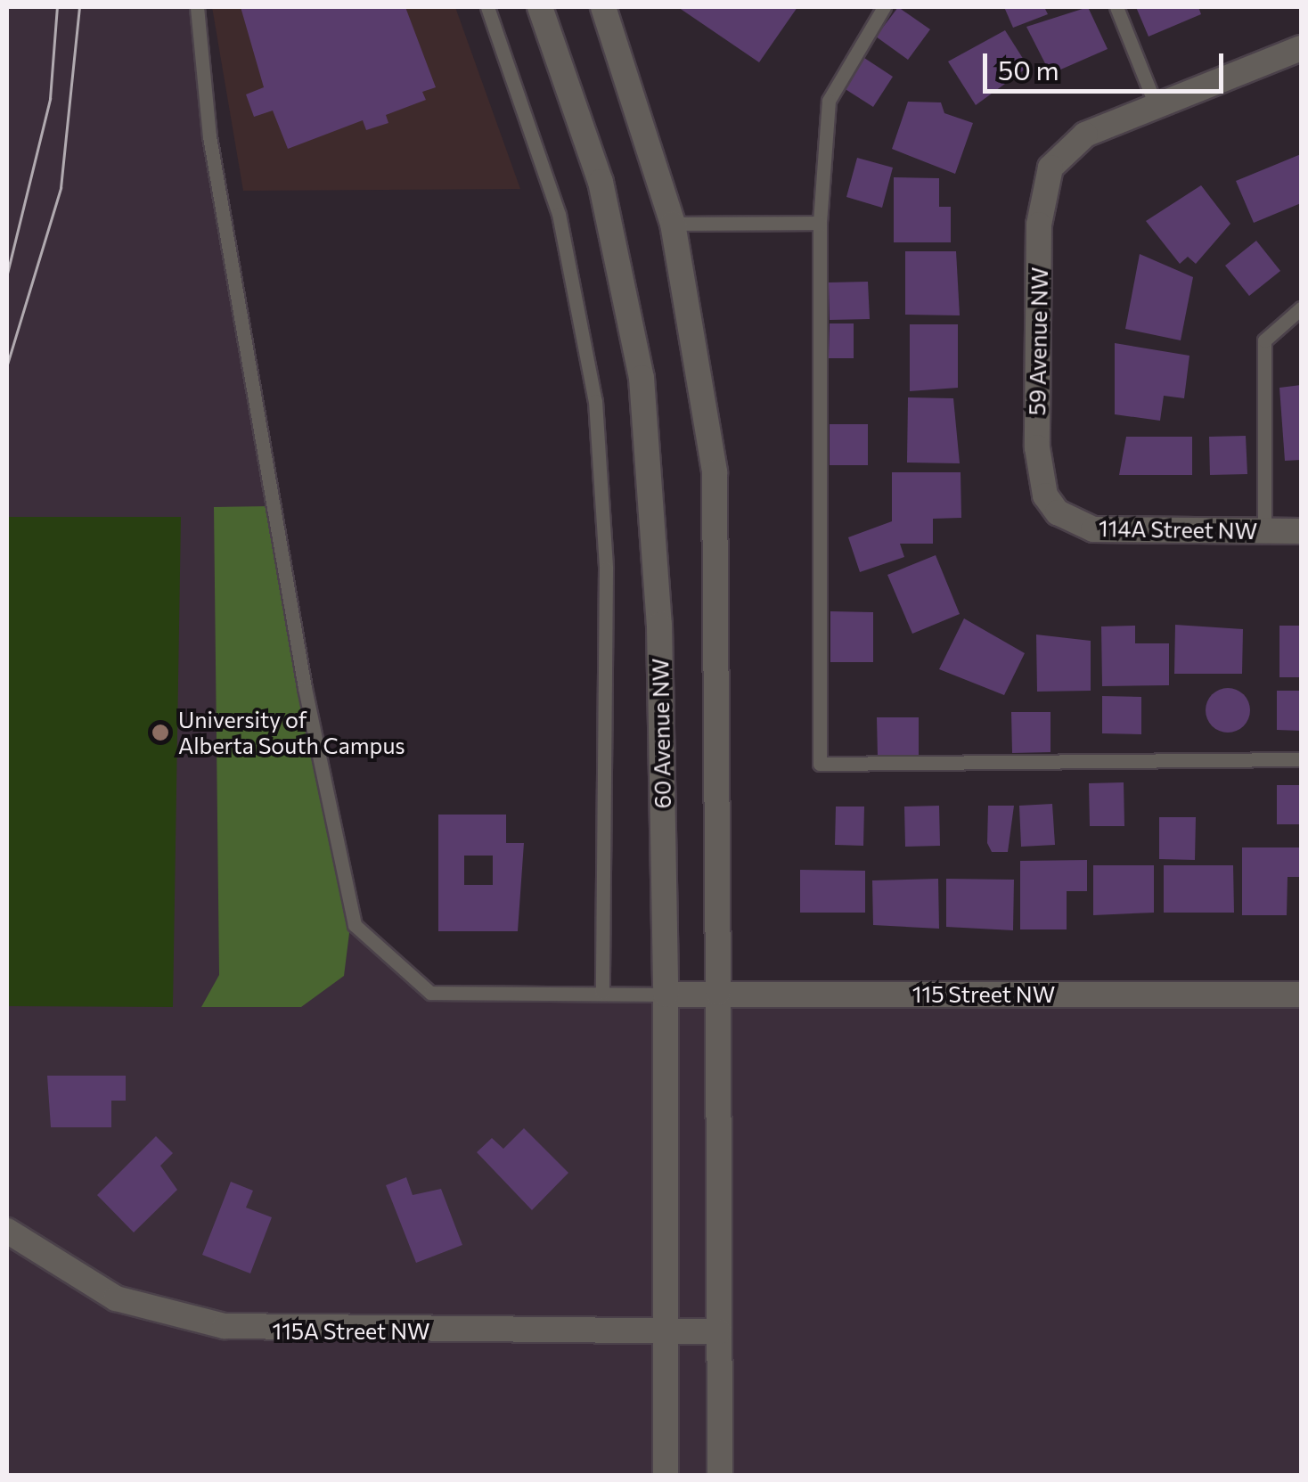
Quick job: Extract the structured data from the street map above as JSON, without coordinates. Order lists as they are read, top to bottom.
{
  "streets": {
    "street": [
      "59 Avenue NW",
      "114A Street NW",
      "60 Avenue NW",
      "115 Street NW",
      "115A Street NW"
    ]
  },
  "crossings": [
    ["59 Avenue NW", "114A Street NW"],
    ["60 Avenue NW", "115 Street NW"],
    ["60 Avenue NW", "115A Street NW"]
  ],
  "places": ["University of Alberta South Campus"],
  "scale_bar": "50 m"
}
